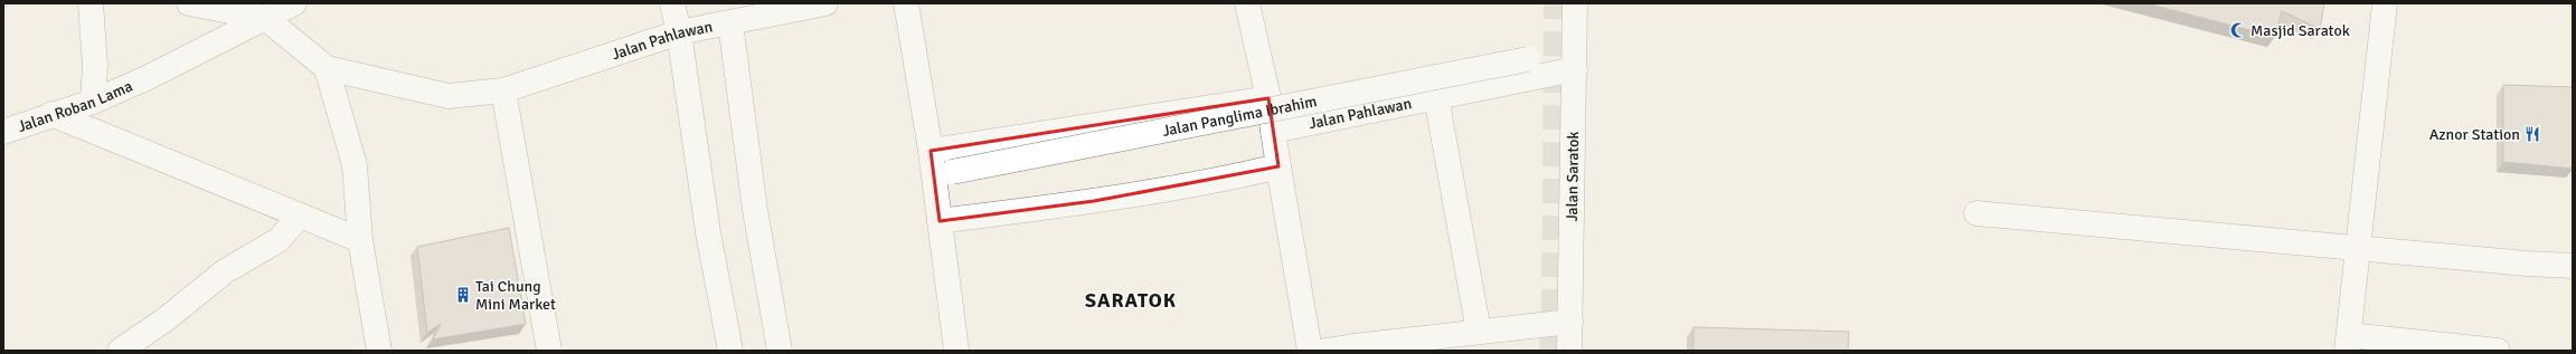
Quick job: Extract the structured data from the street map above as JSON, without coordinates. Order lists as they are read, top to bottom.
{
  "streets": {
    "street": [
      "Jalan Pahlawan",
      "Jalan Roban Lama",
      "Jalan Panglima Ibrahim",
      "Jalan Saratok"
    ]
  },
  "crossings": [
    ["Jalan Pahlawan", "Jalan Saratok"]
  ],
  "districts": ["SARATOK"],
  "places": {
    "mosque": ["Masjid Saratok"],
    "restaurant": ["Aznor Station"],
    "building": ["Tai Chung Mini Market"]
  }
}
